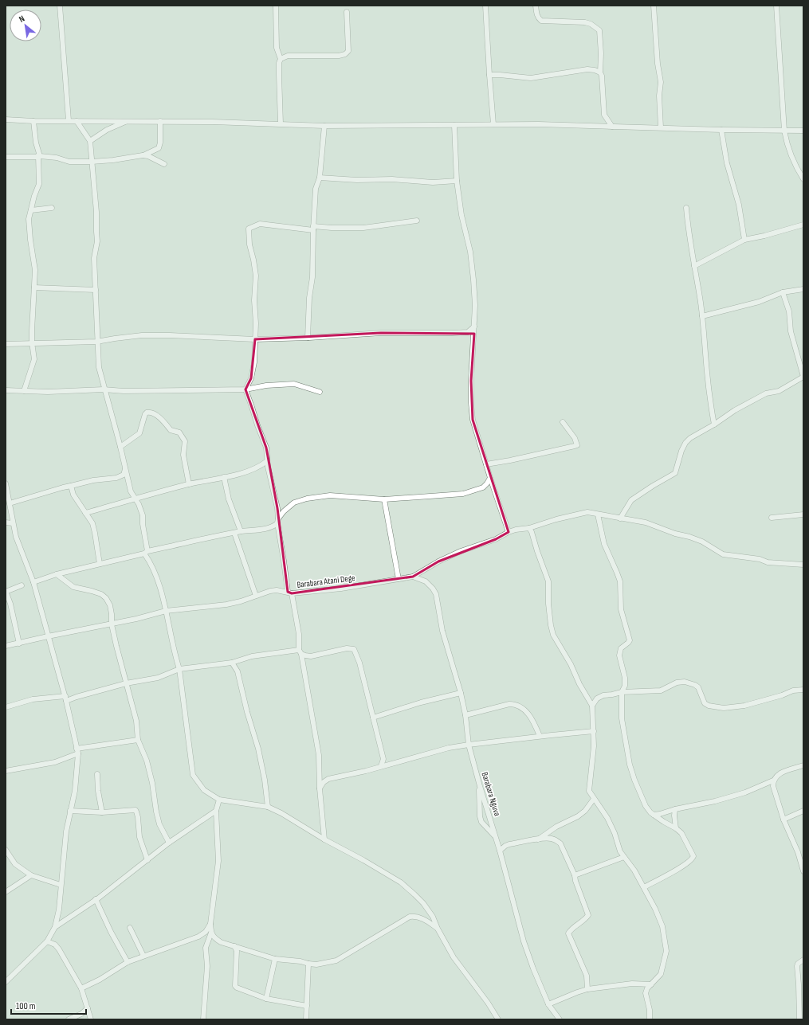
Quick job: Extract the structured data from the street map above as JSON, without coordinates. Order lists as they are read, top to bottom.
{
  "streets": {
    "street": ["Barabara Atani Dege", "Barabara Nguva"]
  },
  "crossings": [
    ["Barabara Atani Dege", "Barabara Nguva"]
  ],
  "scale_bar": "100 m",
  "north": "top left"
}
